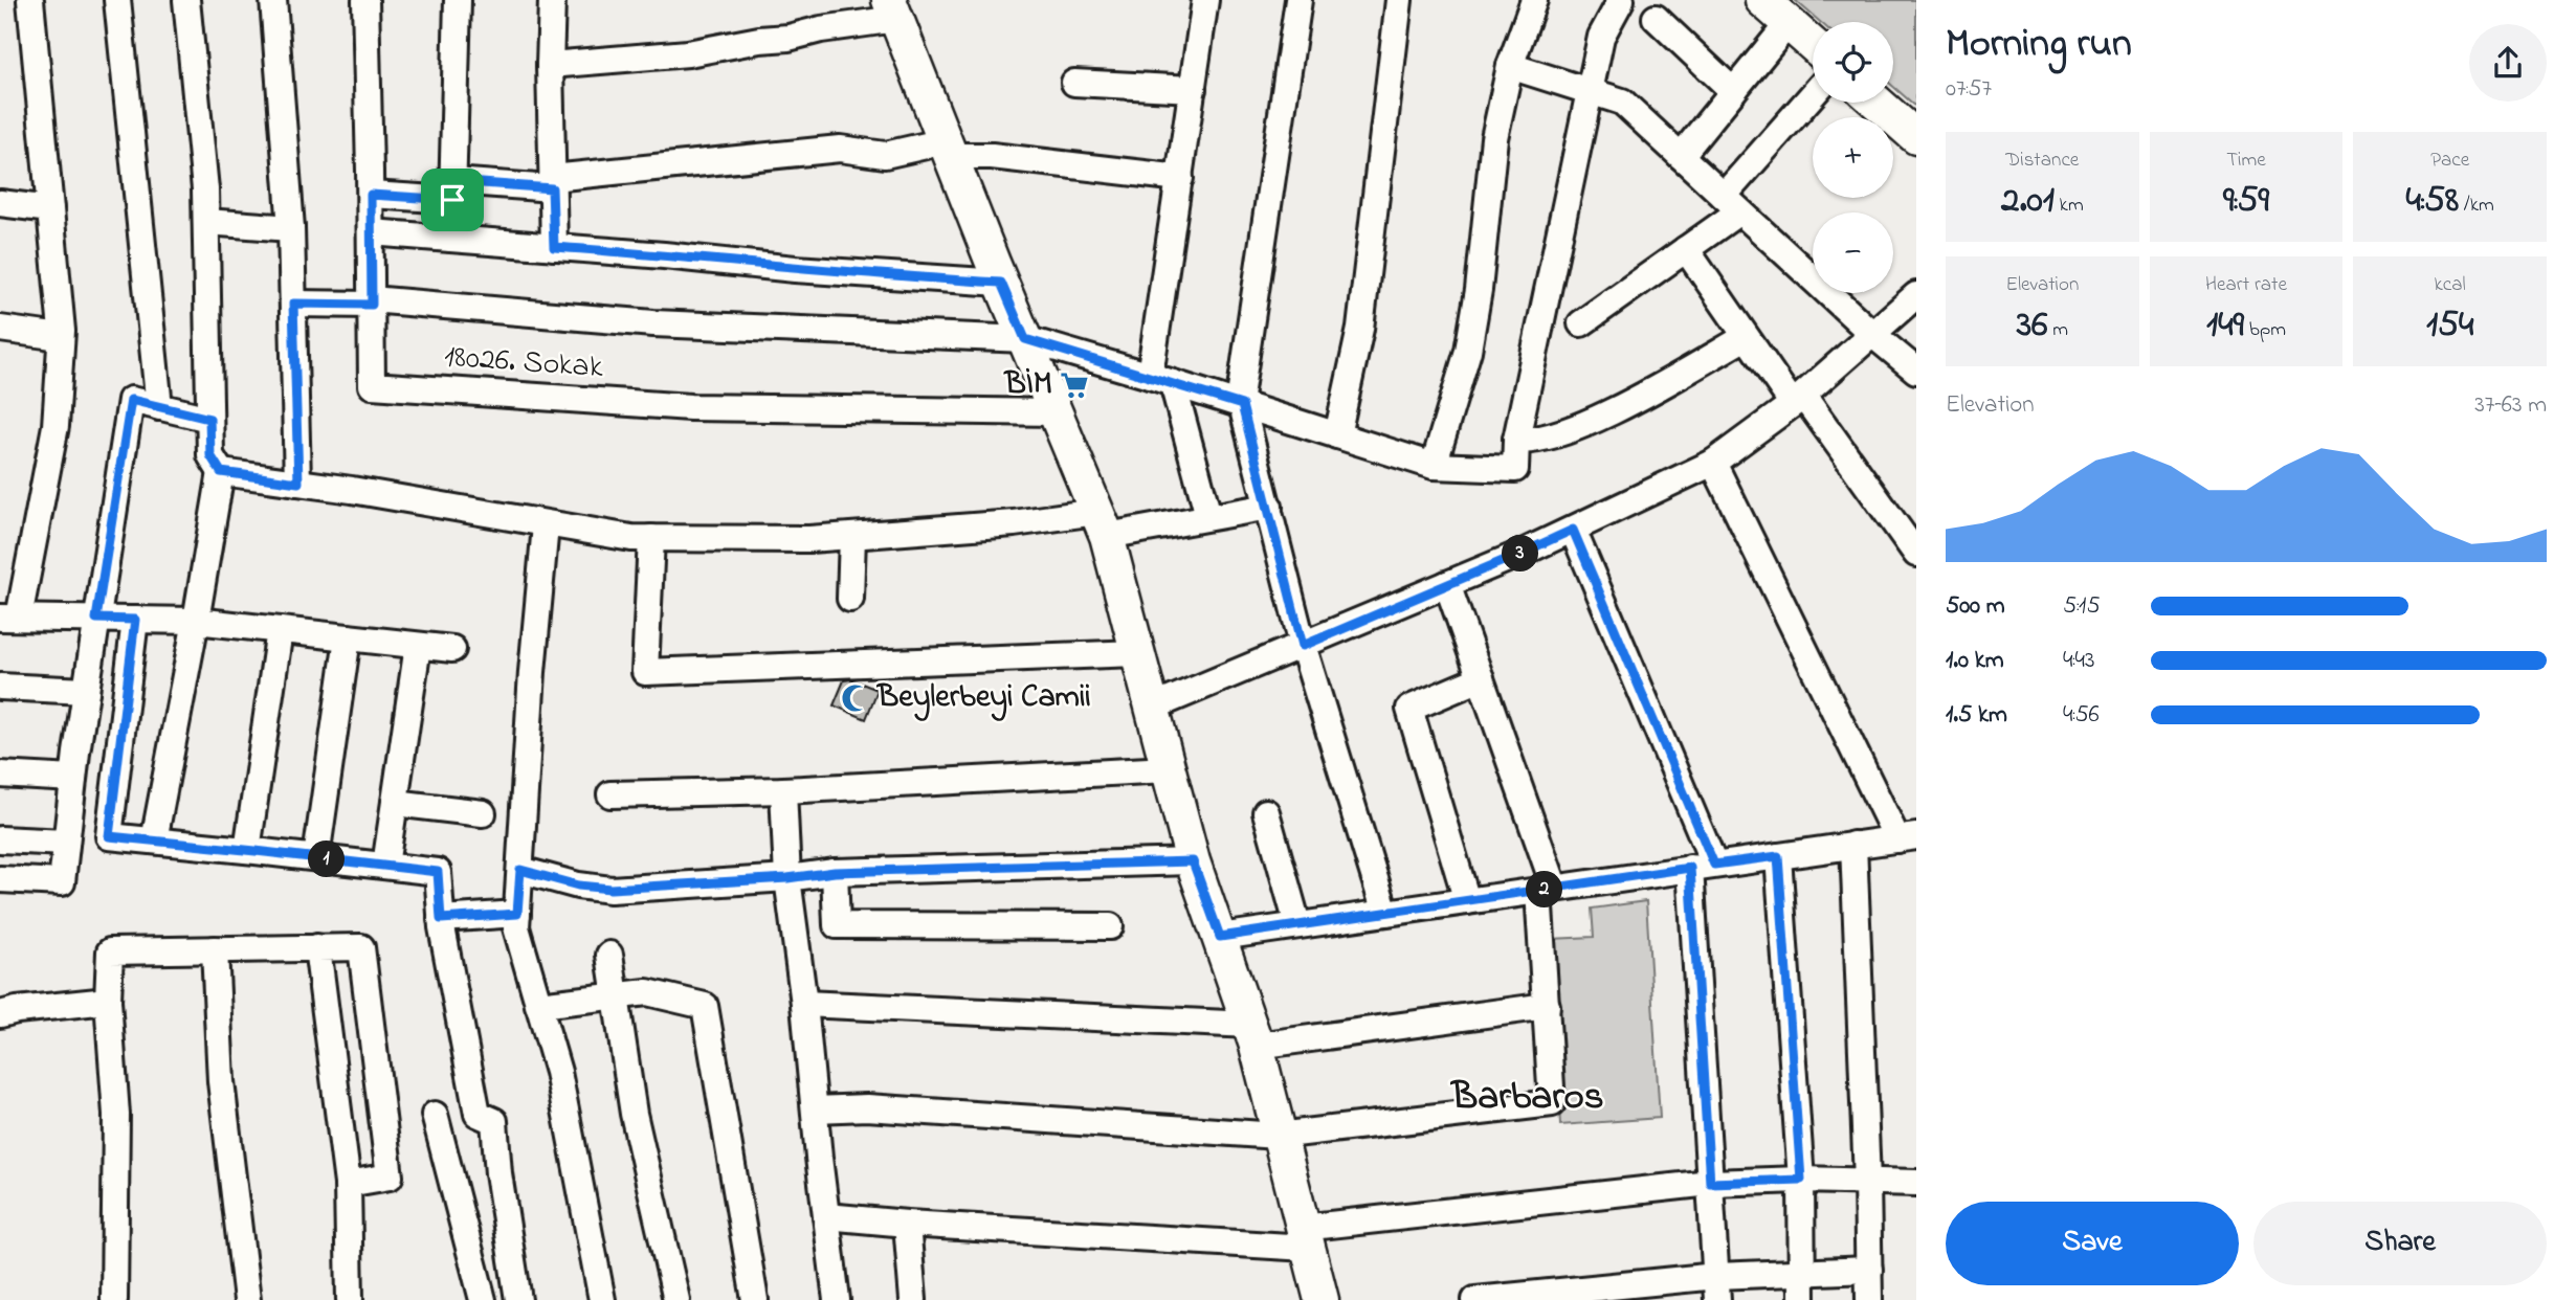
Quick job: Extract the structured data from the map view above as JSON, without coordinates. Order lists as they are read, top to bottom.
{
  "streets": {
    "street": ["18026. Sokak"]
  },
  "districts": ["Barbaros"],
  "places": {
    "supermarket": ["BİM"],
    "mosque": ["Beylerbeyi Camii"]
  },
  "page": {
    "heading": ["Morning run", "07:57"],
    "map_buttons": ["+", "−"],
    "stats": [
      ["Distance", "2.01 km"],
      ["Time", "9:59"],
      ["Pace", "4:58 /km"],
      ["Elevation", "36 m"],
      ["Heart rate", "149 bpm"],
      ["kcal", "154"]
    ],
    "chart": ["Elevation", "37–63 m"],
    "pins": ["3", "1", "2"],
    "list": [
      {
        "name": "500 m",
        "note": "5:15"
      },
      {
        "name": "1.0 km",
        "note": "4:43"
      },
      {
        "name": "1.5 km",
        "note": "4:56"
      }
    ],
    "buttons": ["Save", "Share"]
  }
}
